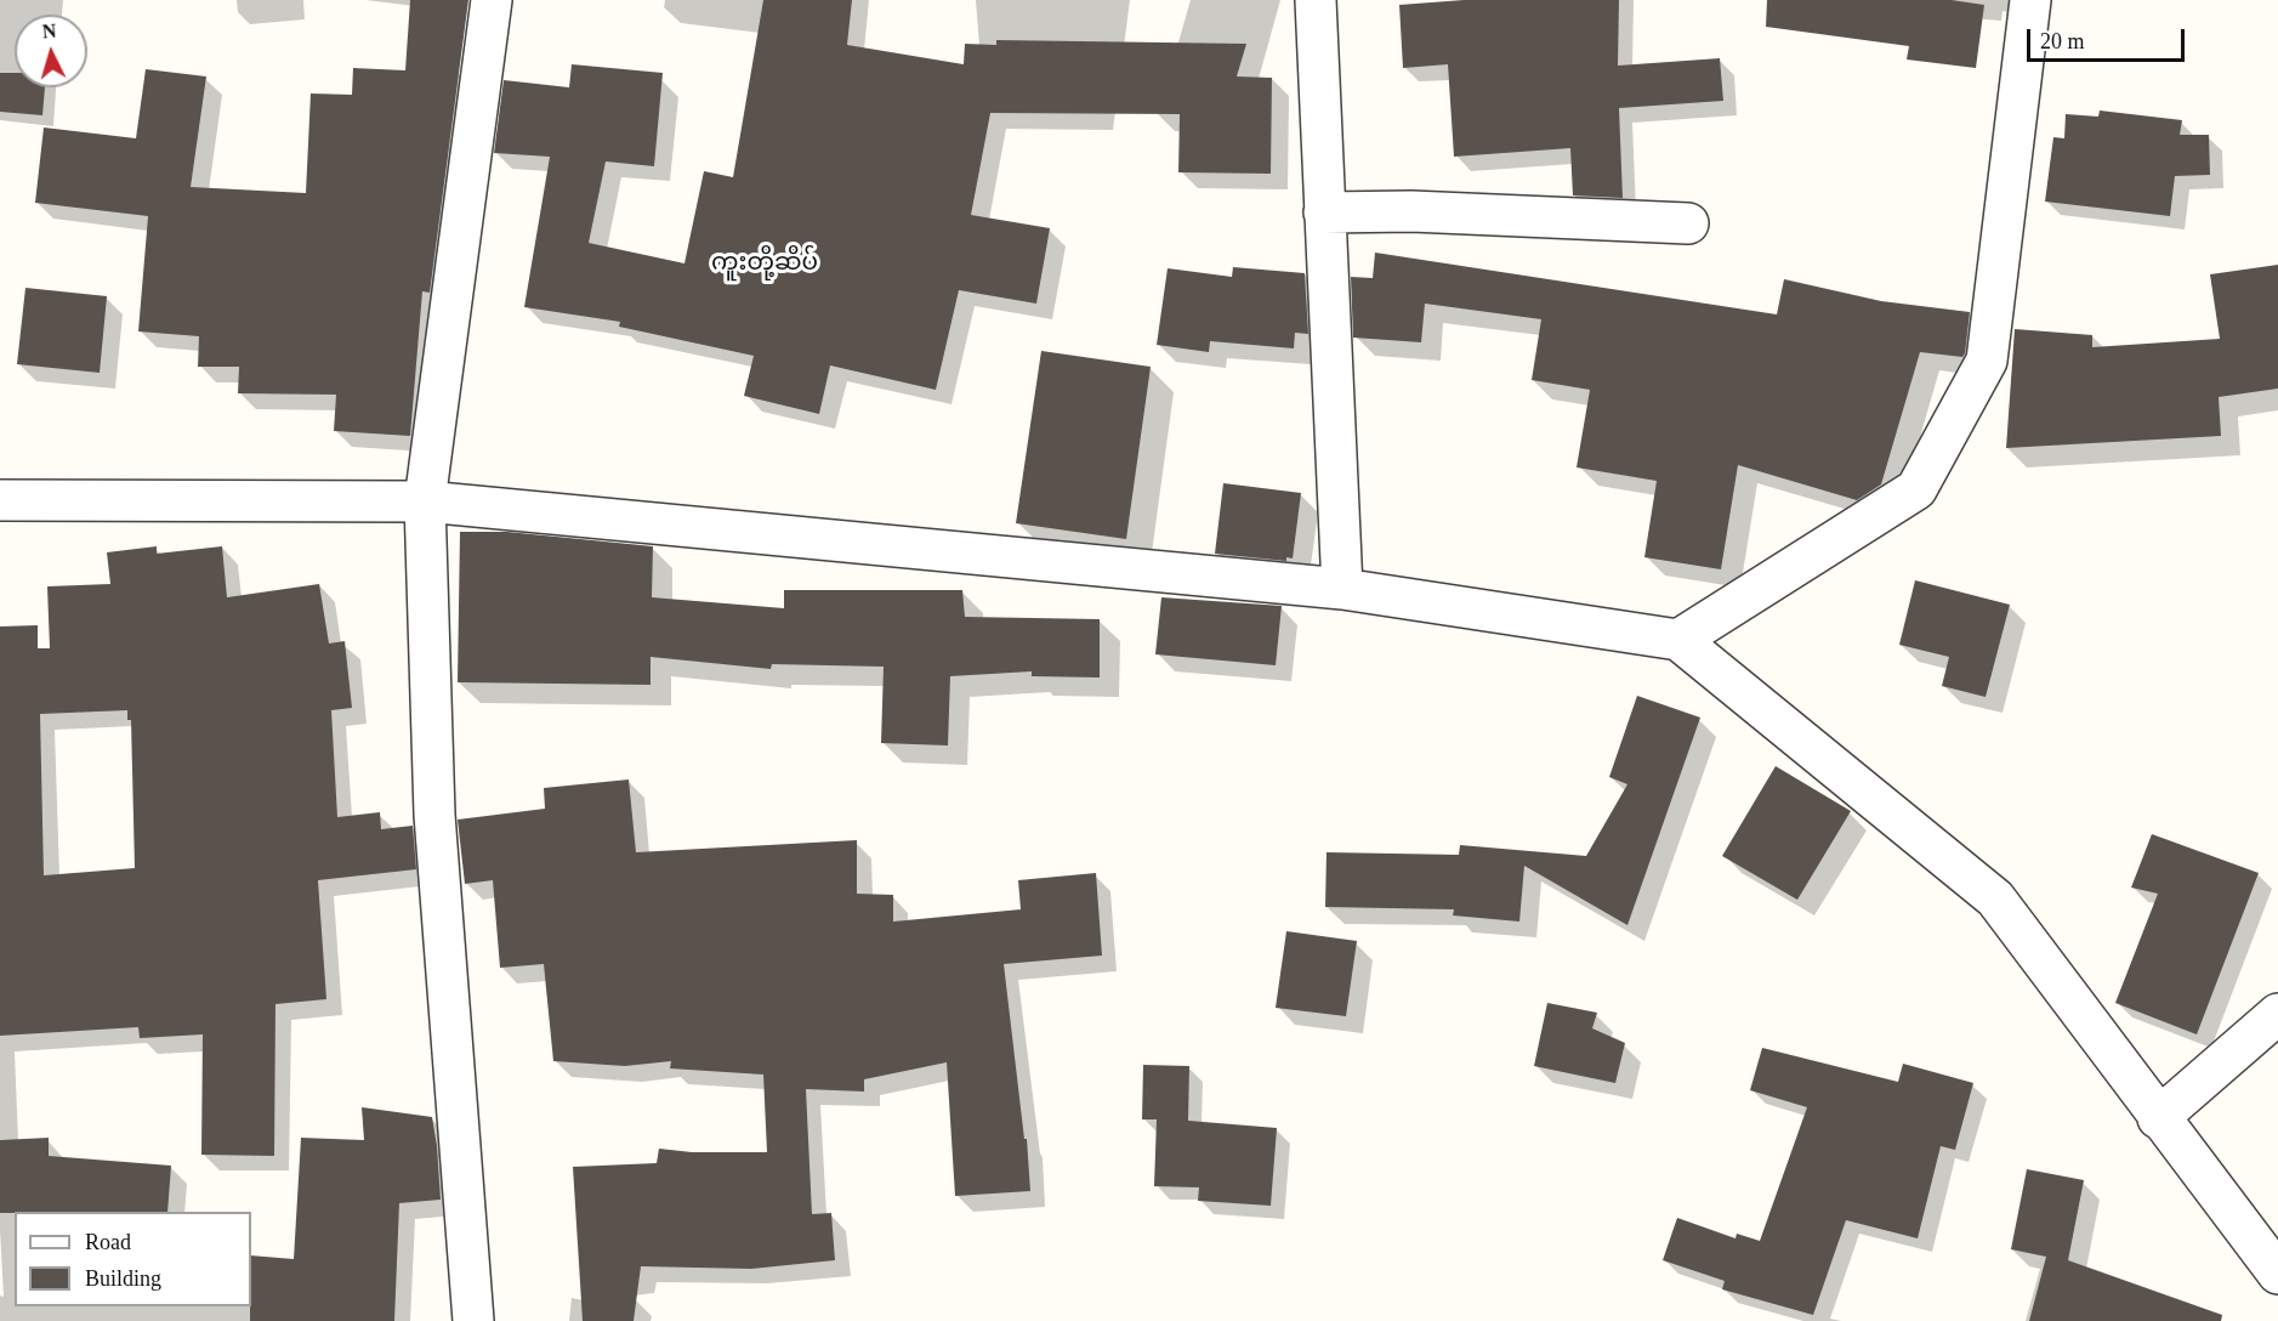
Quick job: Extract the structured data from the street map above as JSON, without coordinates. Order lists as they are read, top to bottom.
{
  "districts": ["ကူးတို့ဆိပ်"],
  "legend": ["Road", "Building"],
  "scale_bar": "20 m",
  "north": "top"
}
